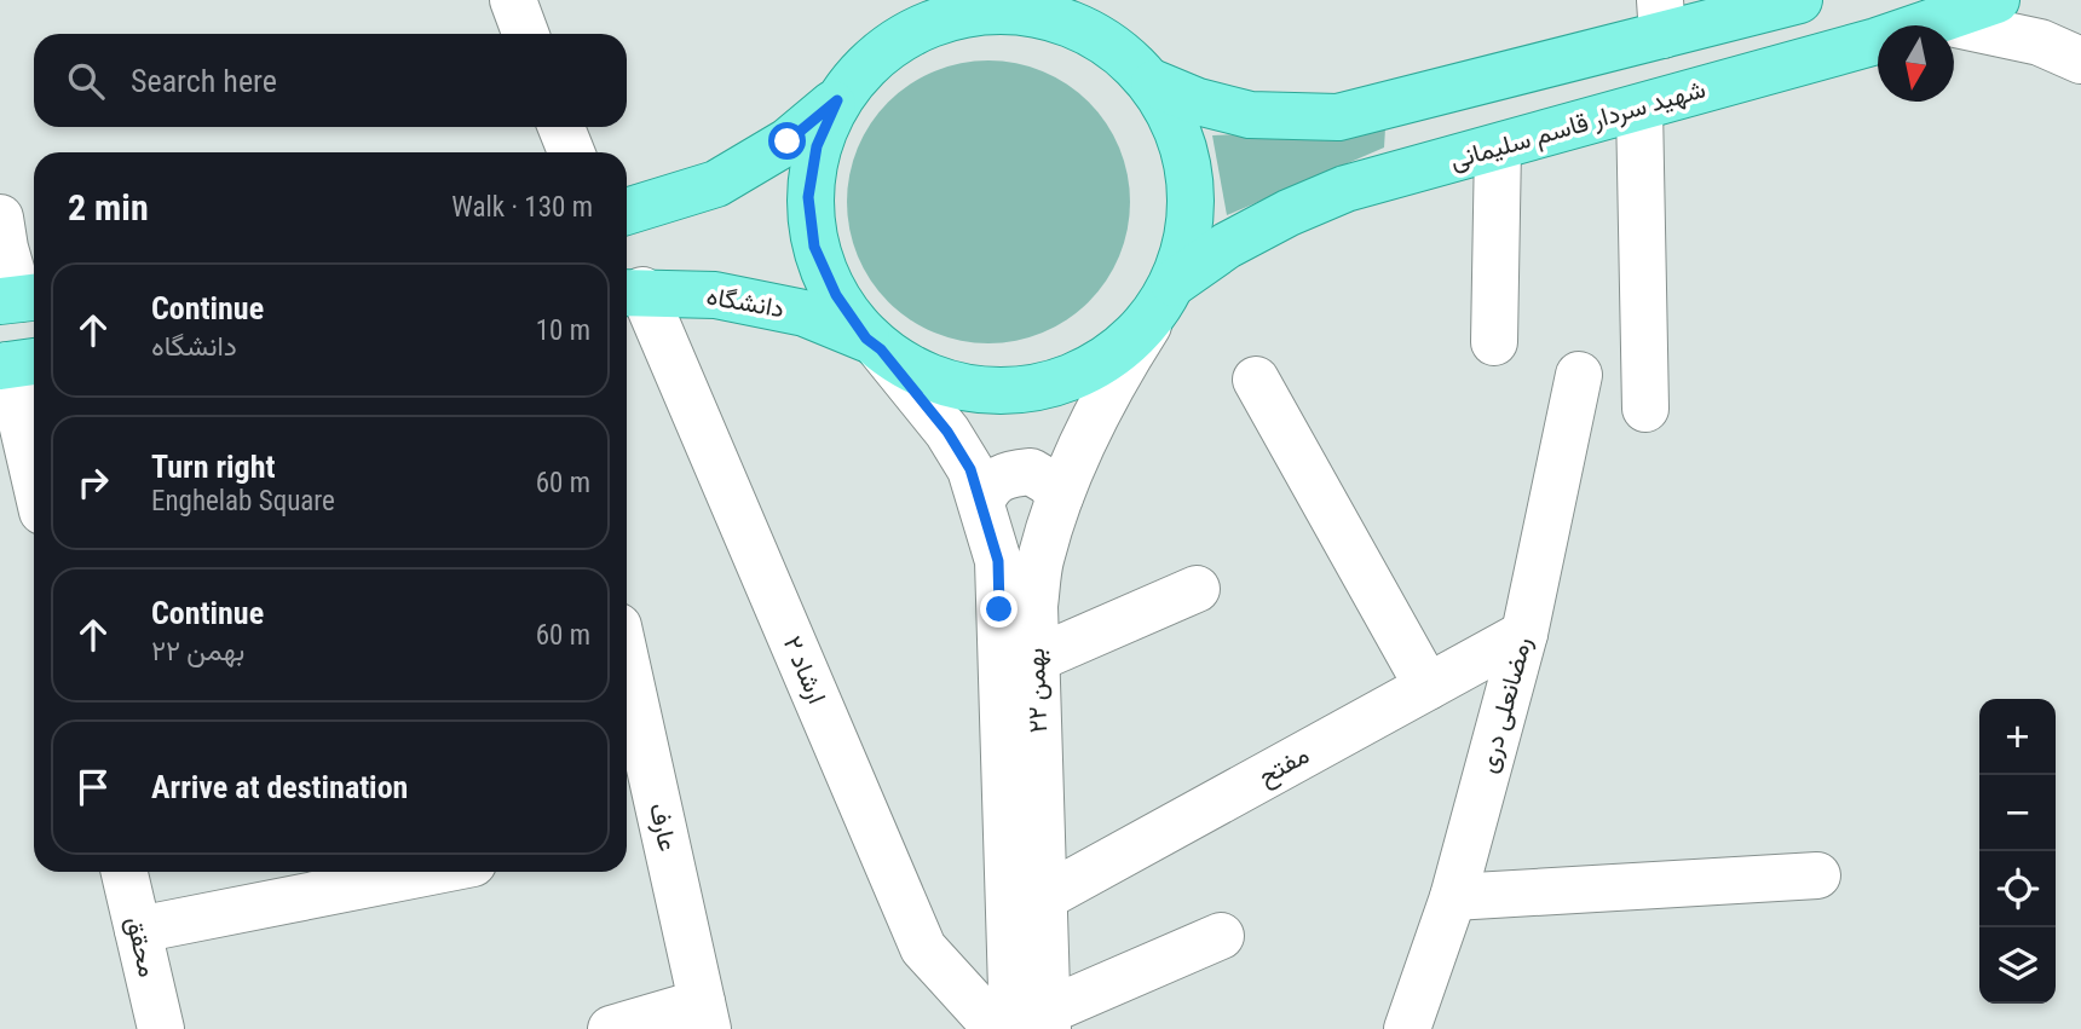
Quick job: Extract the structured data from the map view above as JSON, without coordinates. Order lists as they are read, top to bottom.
{
  "streets": {
    "main road": ["شهید سردار قاسم سلیمانی", "دانشگاه"],
    "street": [
      "ارشاد ۲",
      "۲۲ بهمن",
      "رمضانعلی دری",
      "مفتح",
      "عارف",
      "محقق"
    ]
  },
  "crossings": [
    ["دانشگاه", "ارشاد ۲"],
    ["دانشگاه", "۲۲ بهمن"],
    ["۲۲ بهمن", "مفتح"],
    ["رمضانعلی دری", "مفتح"]
  ],
  "north": "bottom",
  "page": {
    "search": "Search here",
    "heading": ["2 min", "Walk · 130 m"],
    "list": [
      ["Continue", "دانشگاه", "10 m"],
      ["Turn right", "Enghelab Square", "60 m"],
      ["Continue", "۲۲ بهمن", "60 m"],
      "Arrive at destination"
    ],
    "map_buttons": ["+", "−"]
  }
}
